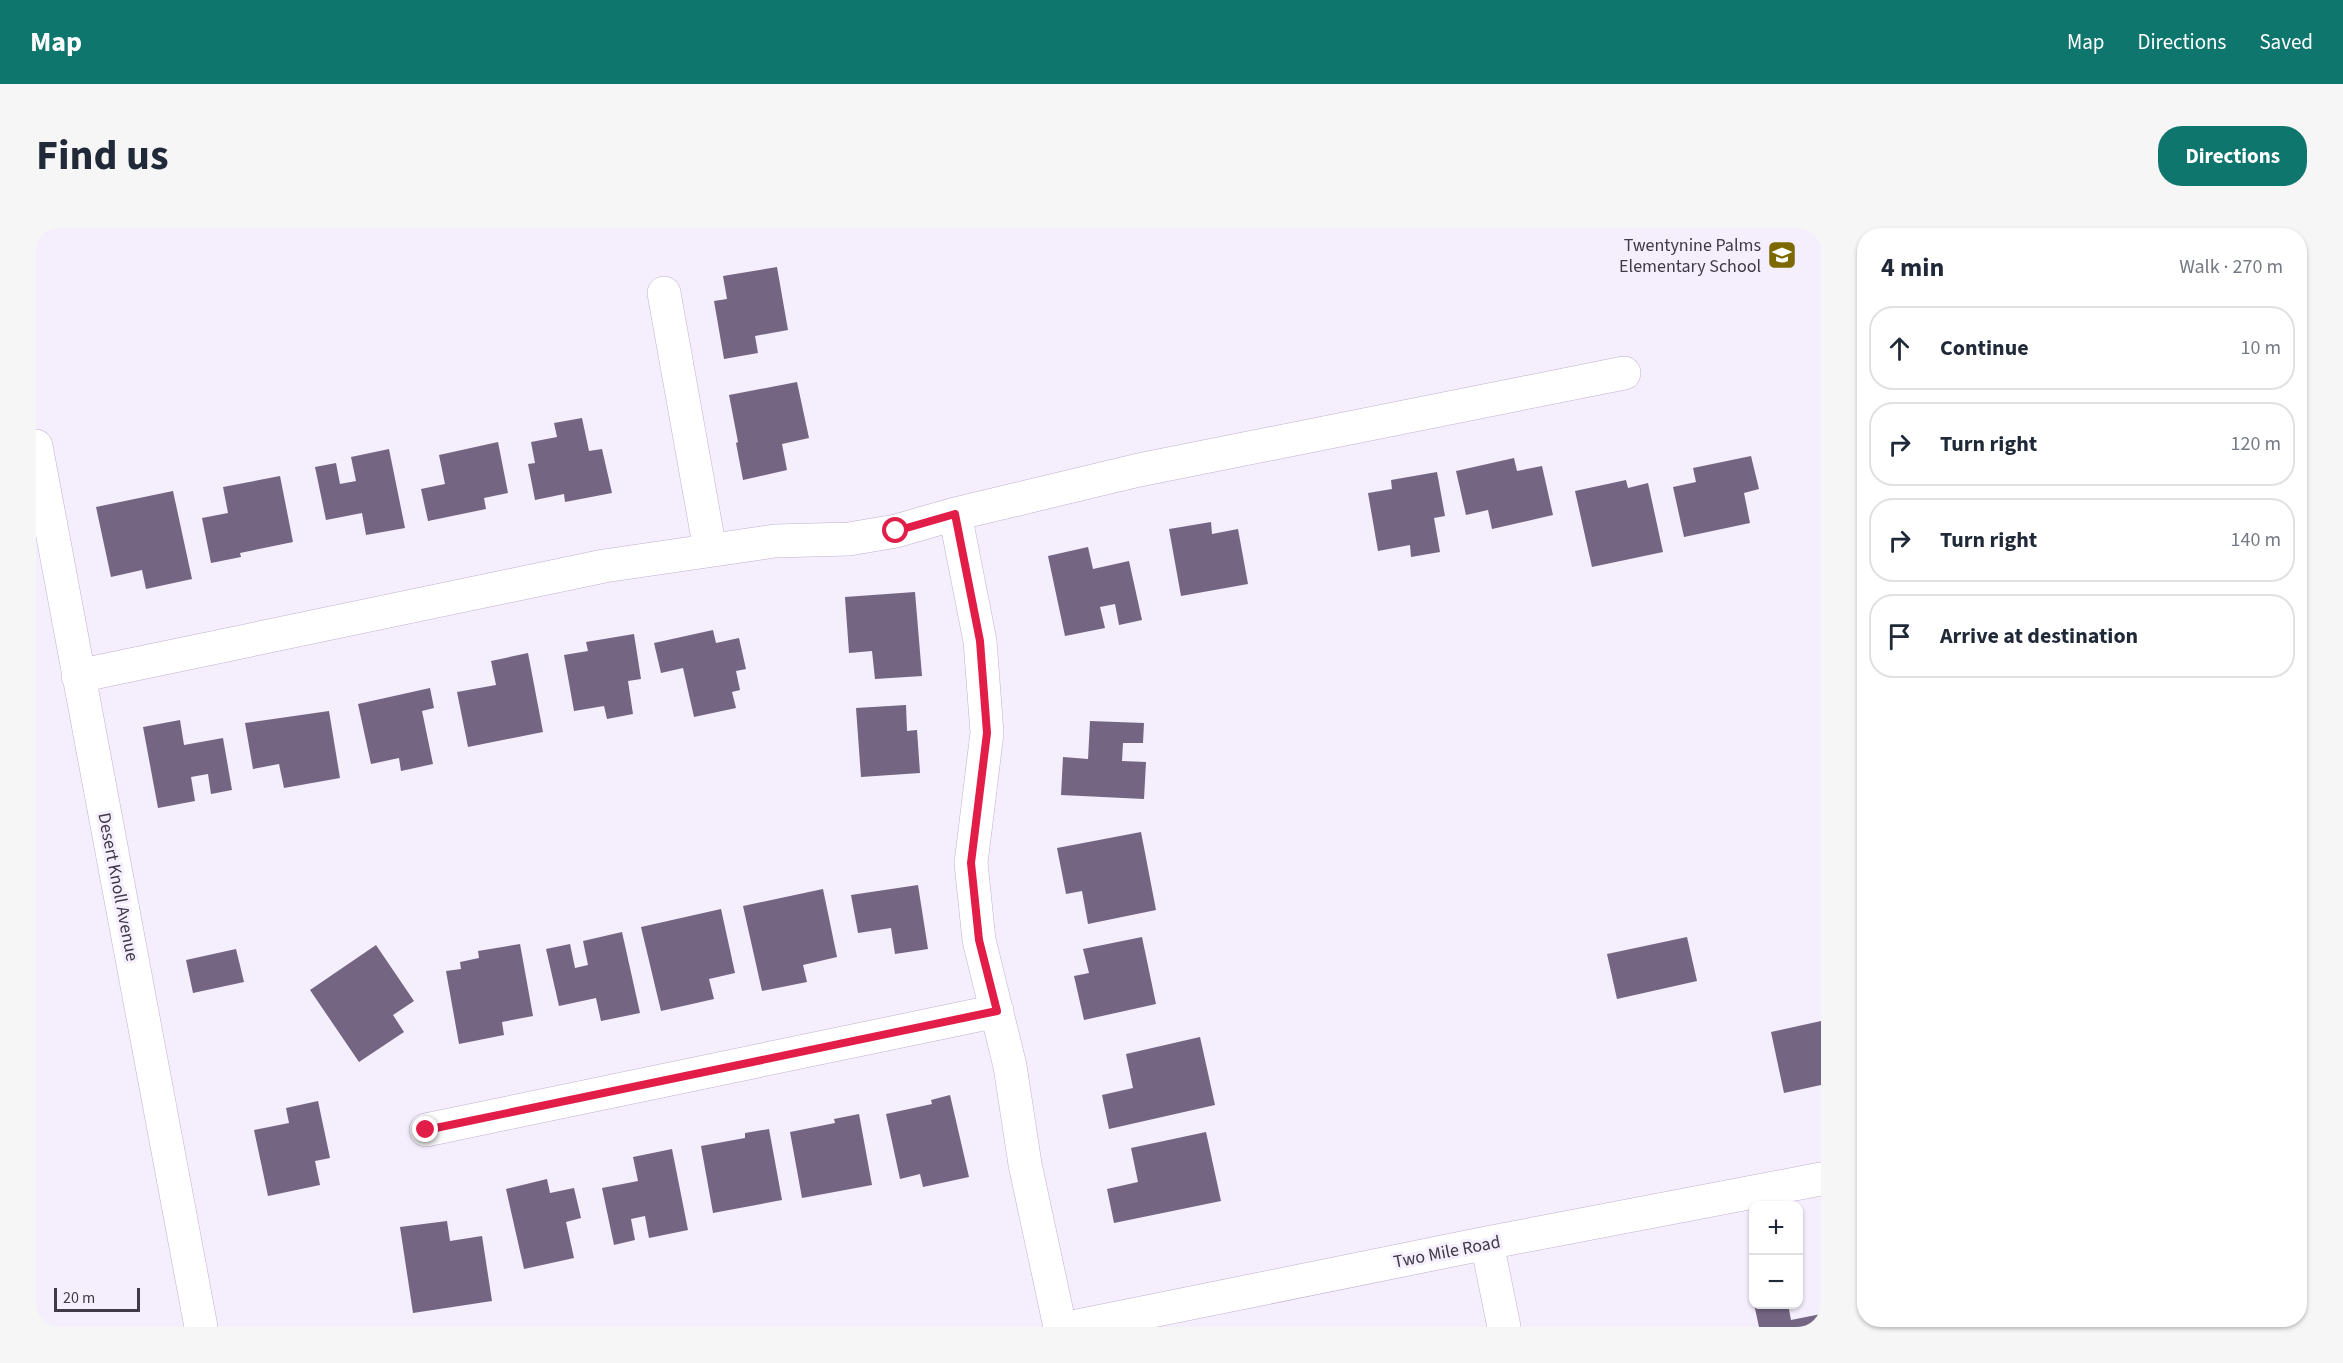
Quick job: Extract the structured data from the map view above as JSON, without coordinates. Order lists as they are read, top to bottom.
{
  "streets": {
    "street": ["Desert Knoll Avenue", "Two Mile Road"]
  },
  "places": {
    "school or university": ["Twentynine Palms Elementary School"]
  },
  "scale_bar": "20 m",
  "page": {
    "header": "Map",
    "nav": ["Map", "Directions", "Saved"],
    "title": "Find us",
    "buttons": "Directions",
    "heading": ["4 min", "Walk · 270 m"],
    "list": [
      ["Continue", "10 m"],
      ["Turn right", "120 m"],
      ["Turn right", "140 m"],
      "Arrive at destination"
    ],
    "map_buttons": ["+", "−"],
    "scale": "20 m"
  }
}
